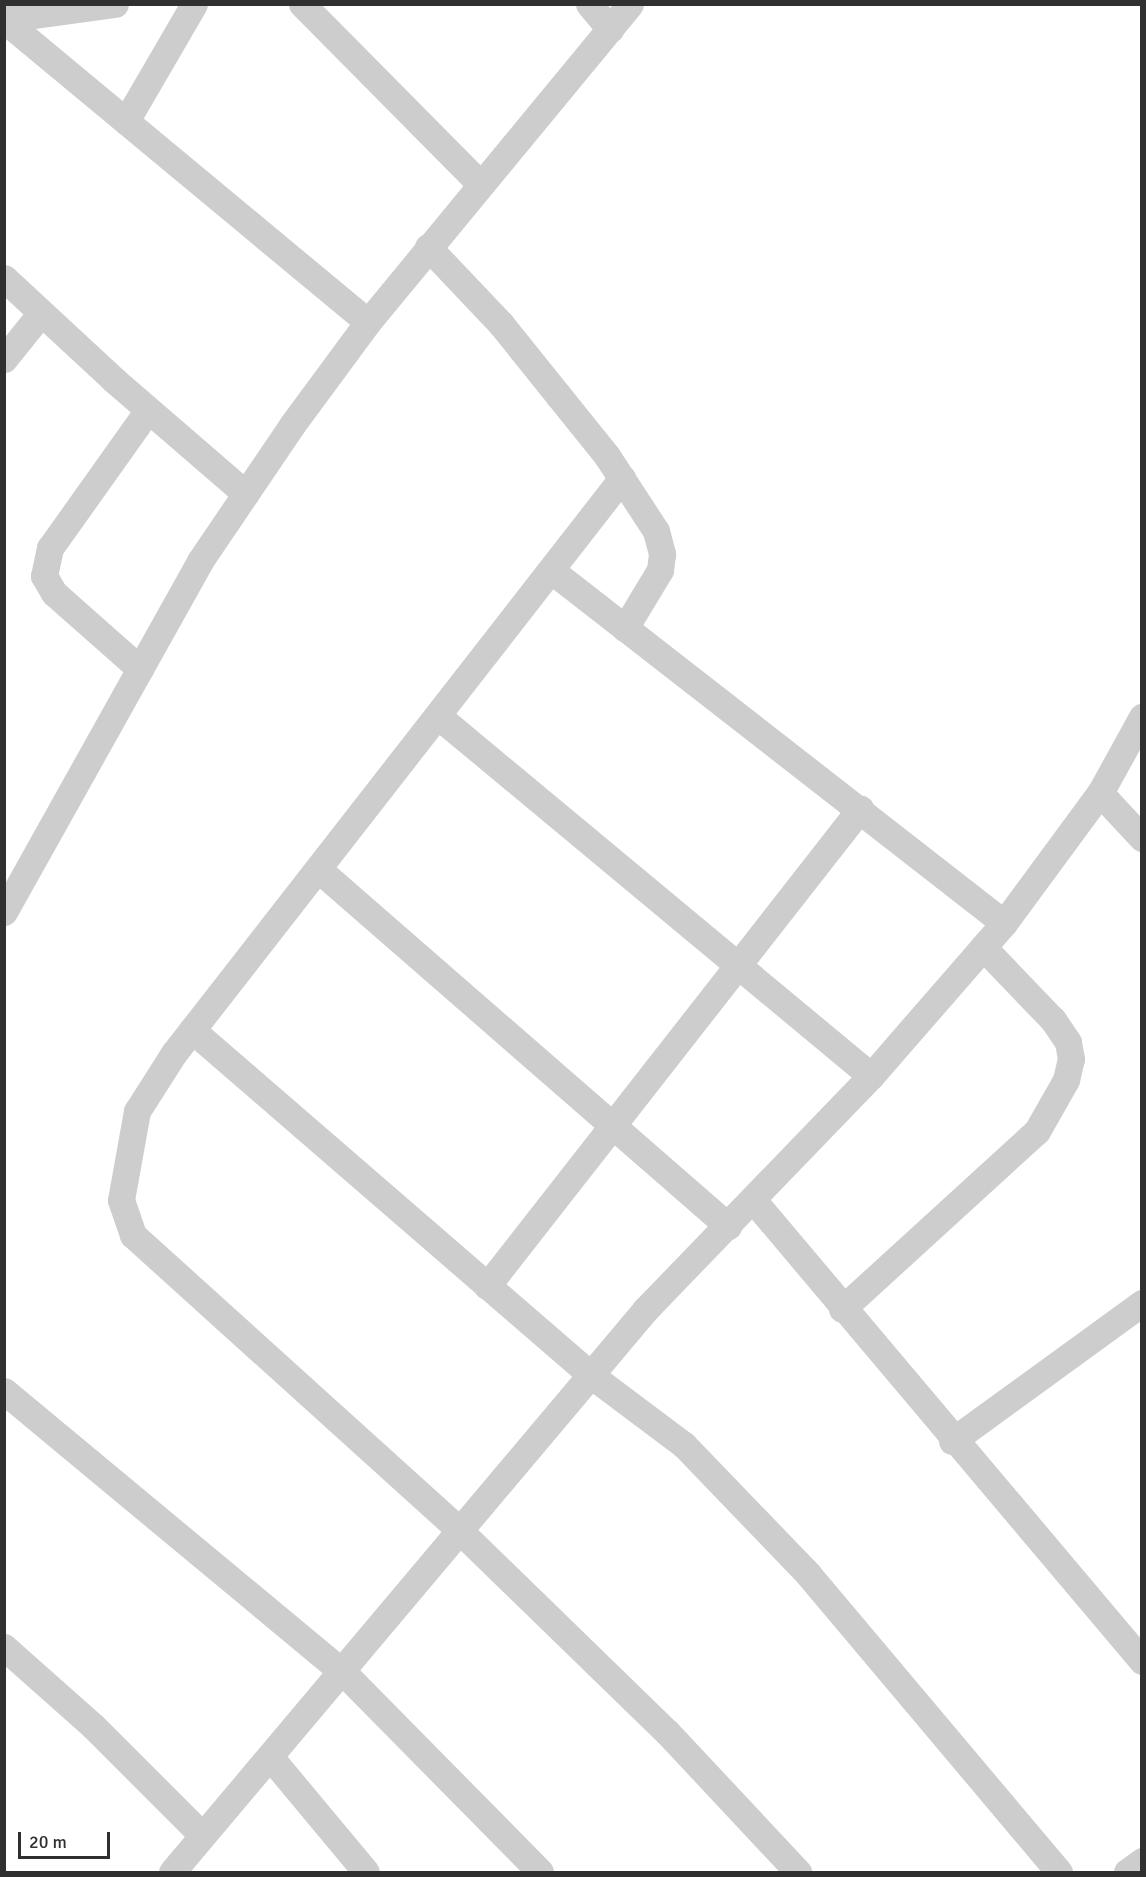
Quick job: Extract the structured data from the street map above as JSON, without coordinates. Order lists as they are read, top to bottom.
{
  "scale_bar": "20 m"
}
